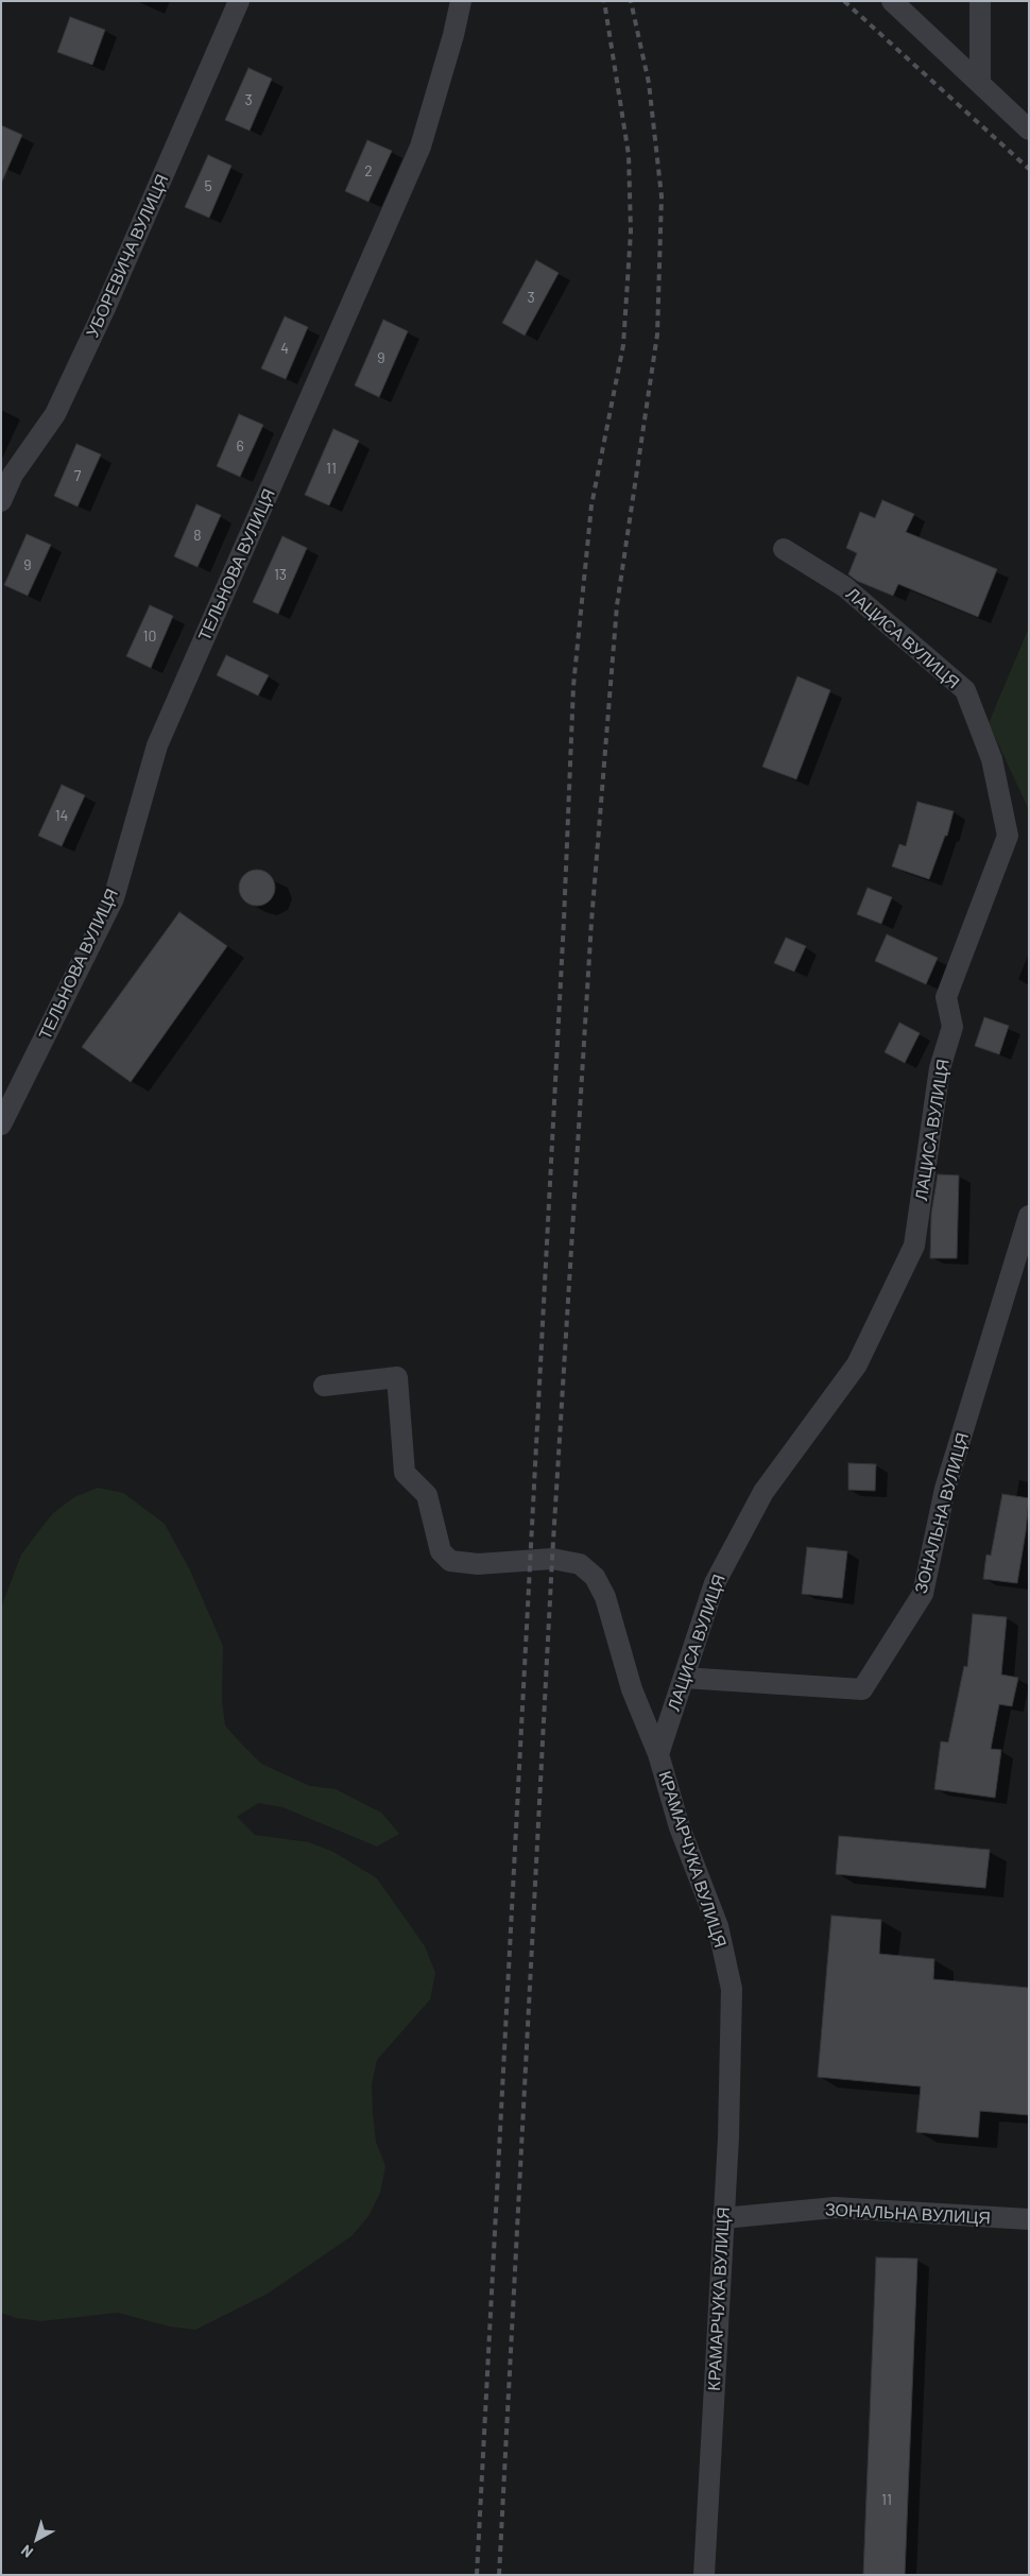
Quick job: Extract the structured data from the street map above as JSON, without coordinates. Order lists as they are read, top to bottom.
{
  "streets": {
    "street": [
      "УБОРЕВИЧА ВУЛИЦЯ",
      "ТЕЛЬНОВА ВУЛИЦЯ",
      "ЛАЦИСА ВУЛИЦЯ",
      "ЗОНАЛЬНА ВУЛИЦЯ",
      "КРАМАРЧУКА ВУЛИЦЯ"
    ]
  },
  "crossings": [
    ["ЛАЦИСА ВУЛИЦЯ", "ЗОНАЛЬНА ВУЛИЦЯ"],
    ["ЛАЦИСА ВУЛИЦЯ", "КРАМАРЧУКА ВУЛИЦЯ"],
    ["ЗОНАЛЬНА ВУЛИЦЯ", "КРАМАРЧУКА ВУЛИЦЯ"]
  ],
  "house_numbers": [
    "3",
    "2",
    "5",
    "3",
    "4",
    "9",
    "6",
    "11",
    "7",
    "8",
    "9",
    "13",
    "10",
    "14",
    "11"
  ],
  "north": "bottom left"
}
